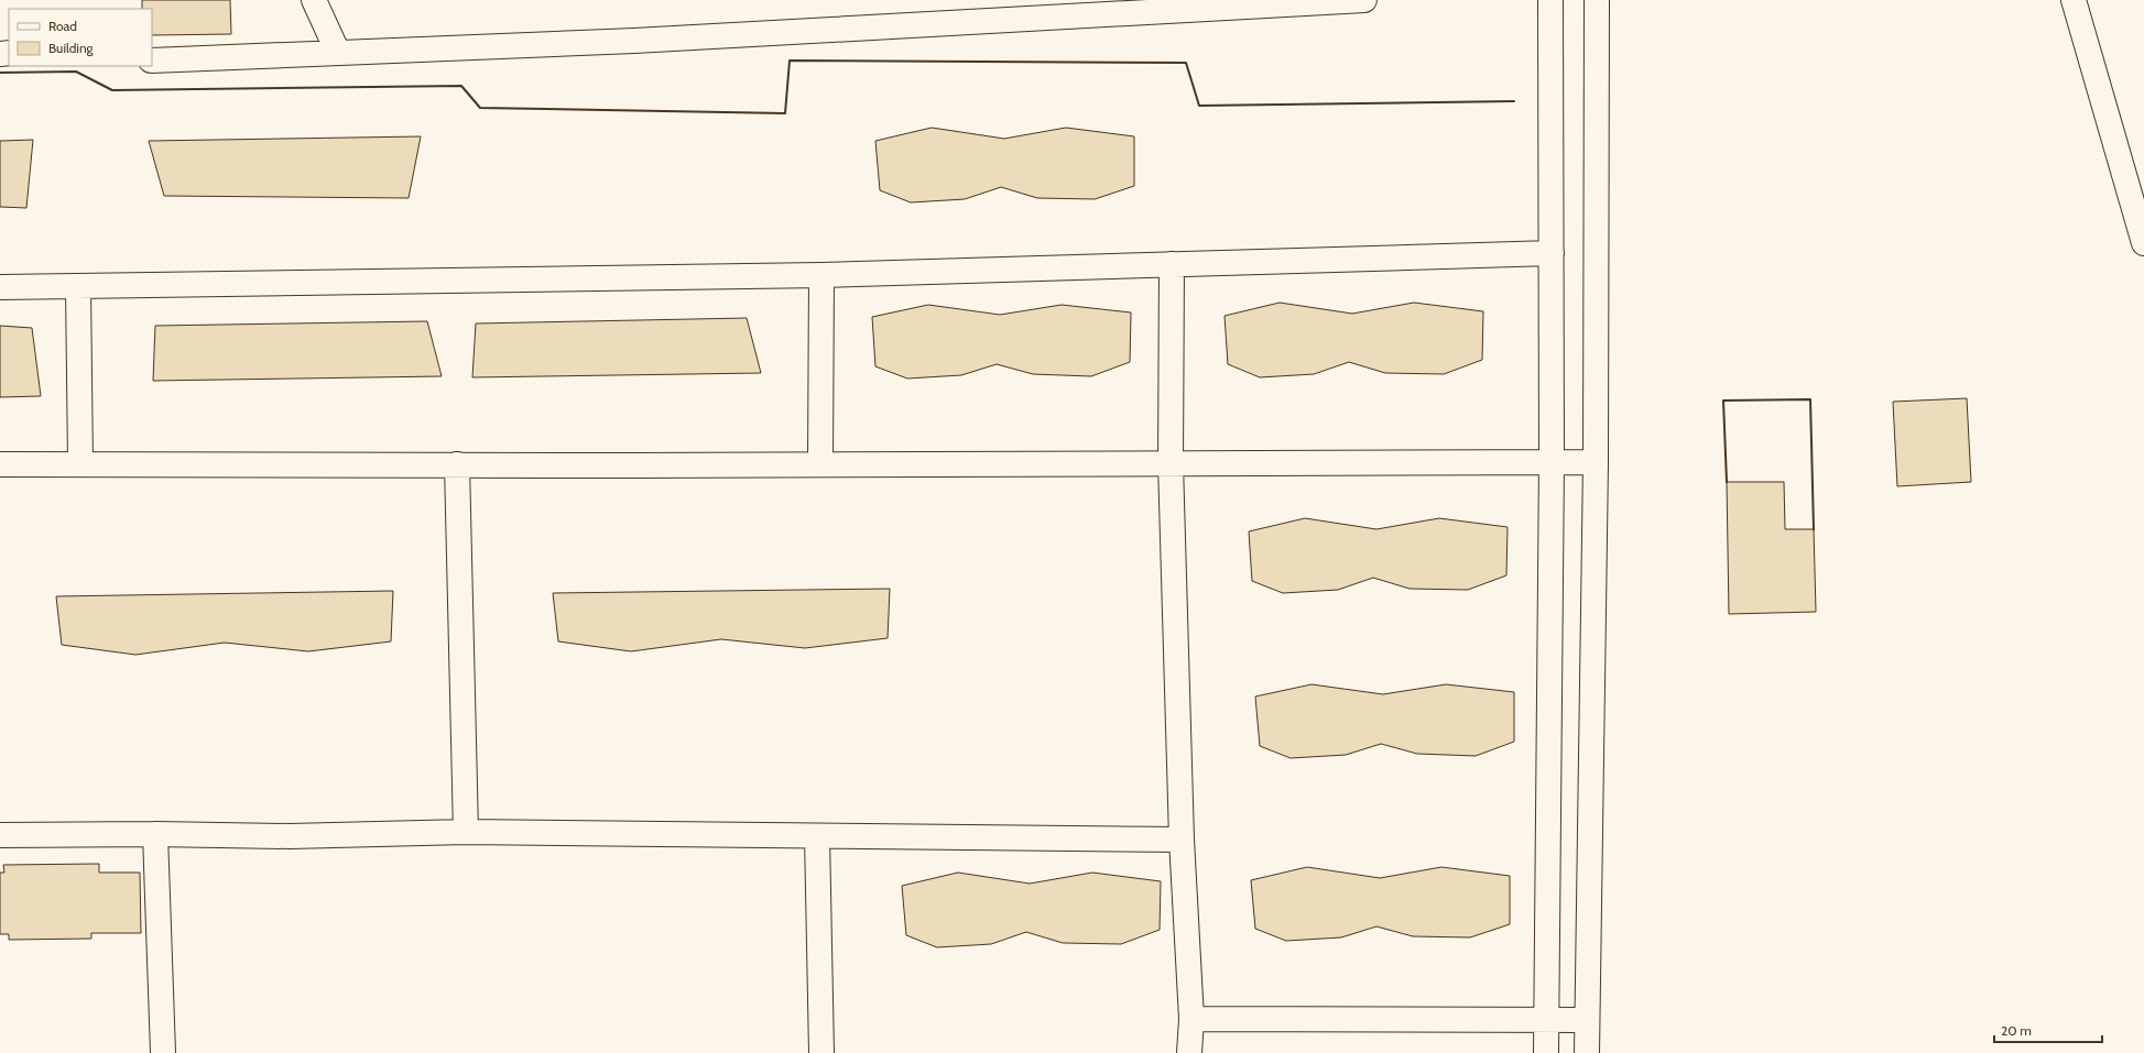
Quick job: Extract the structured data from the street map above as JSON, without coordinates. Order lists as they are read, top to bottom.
{
  "legend": ["Road", "Building"],
  "scale_bar": "20 m"
}
